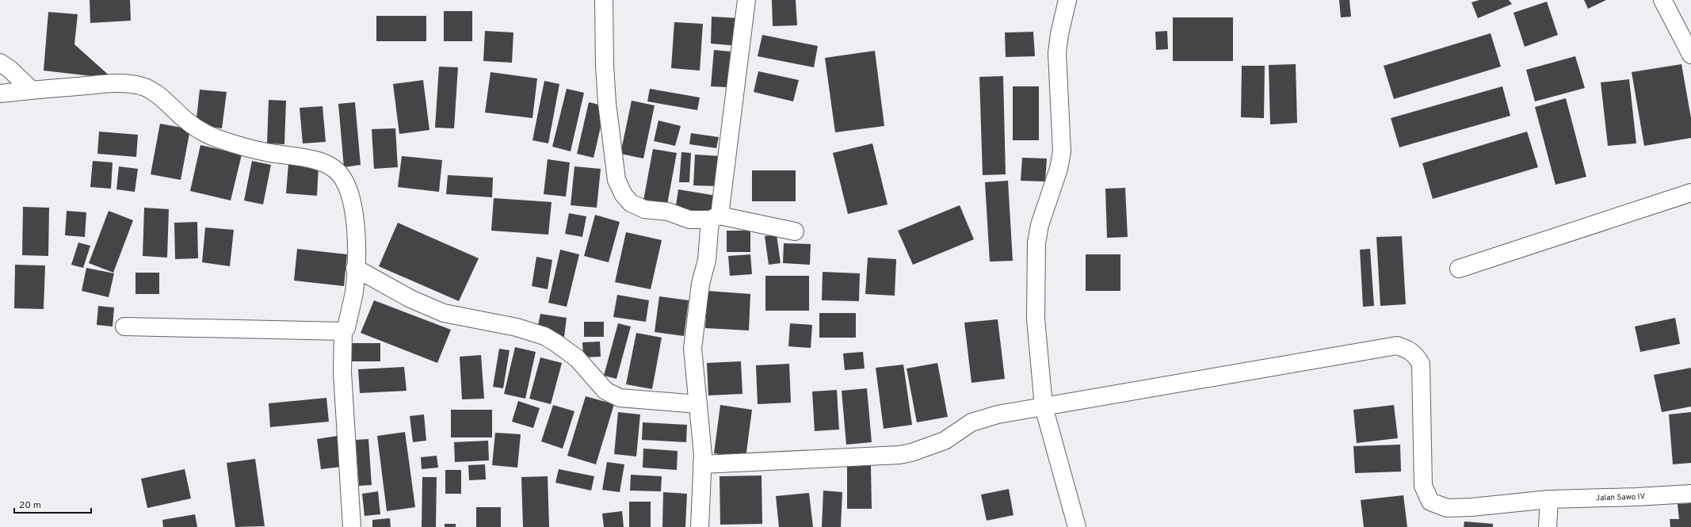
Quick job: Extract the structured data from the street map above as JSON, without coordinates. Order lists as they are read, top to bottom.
{
  "streets": {
    "street": ["Jalan Sawo IV"]
  },
  "scale_bar": "20 m"
}
